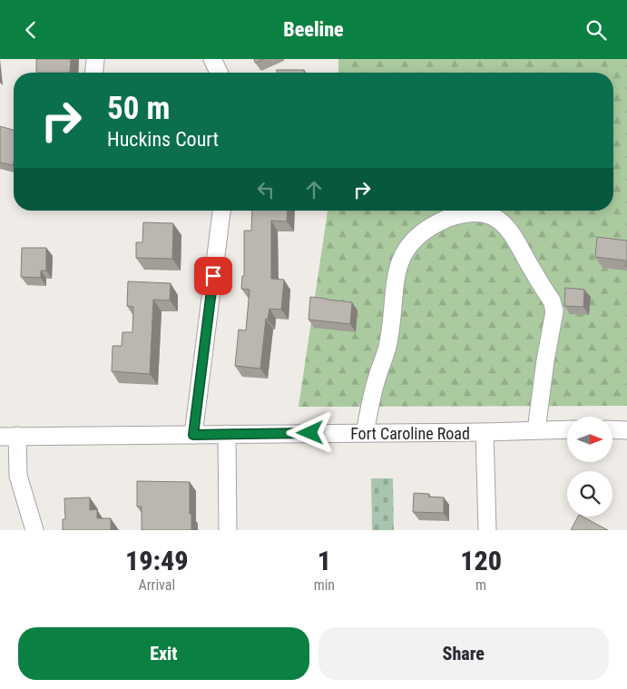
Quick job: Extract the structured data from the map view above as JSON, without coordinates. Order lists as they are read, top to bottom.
{
  "streets": {
    "street": ["Fort Caroline Road"]
  },
  "north": "right",
  "page": {
    "header": "Beeline",
    "turn": ["50 m", "Huckins Court"],
    "eta": [
      "19:49",
      "Arrival",
      "1",
      "min",
      "120",
      "m"
    ],
    "buttons": ["Exit", "Share"]
  }
}
